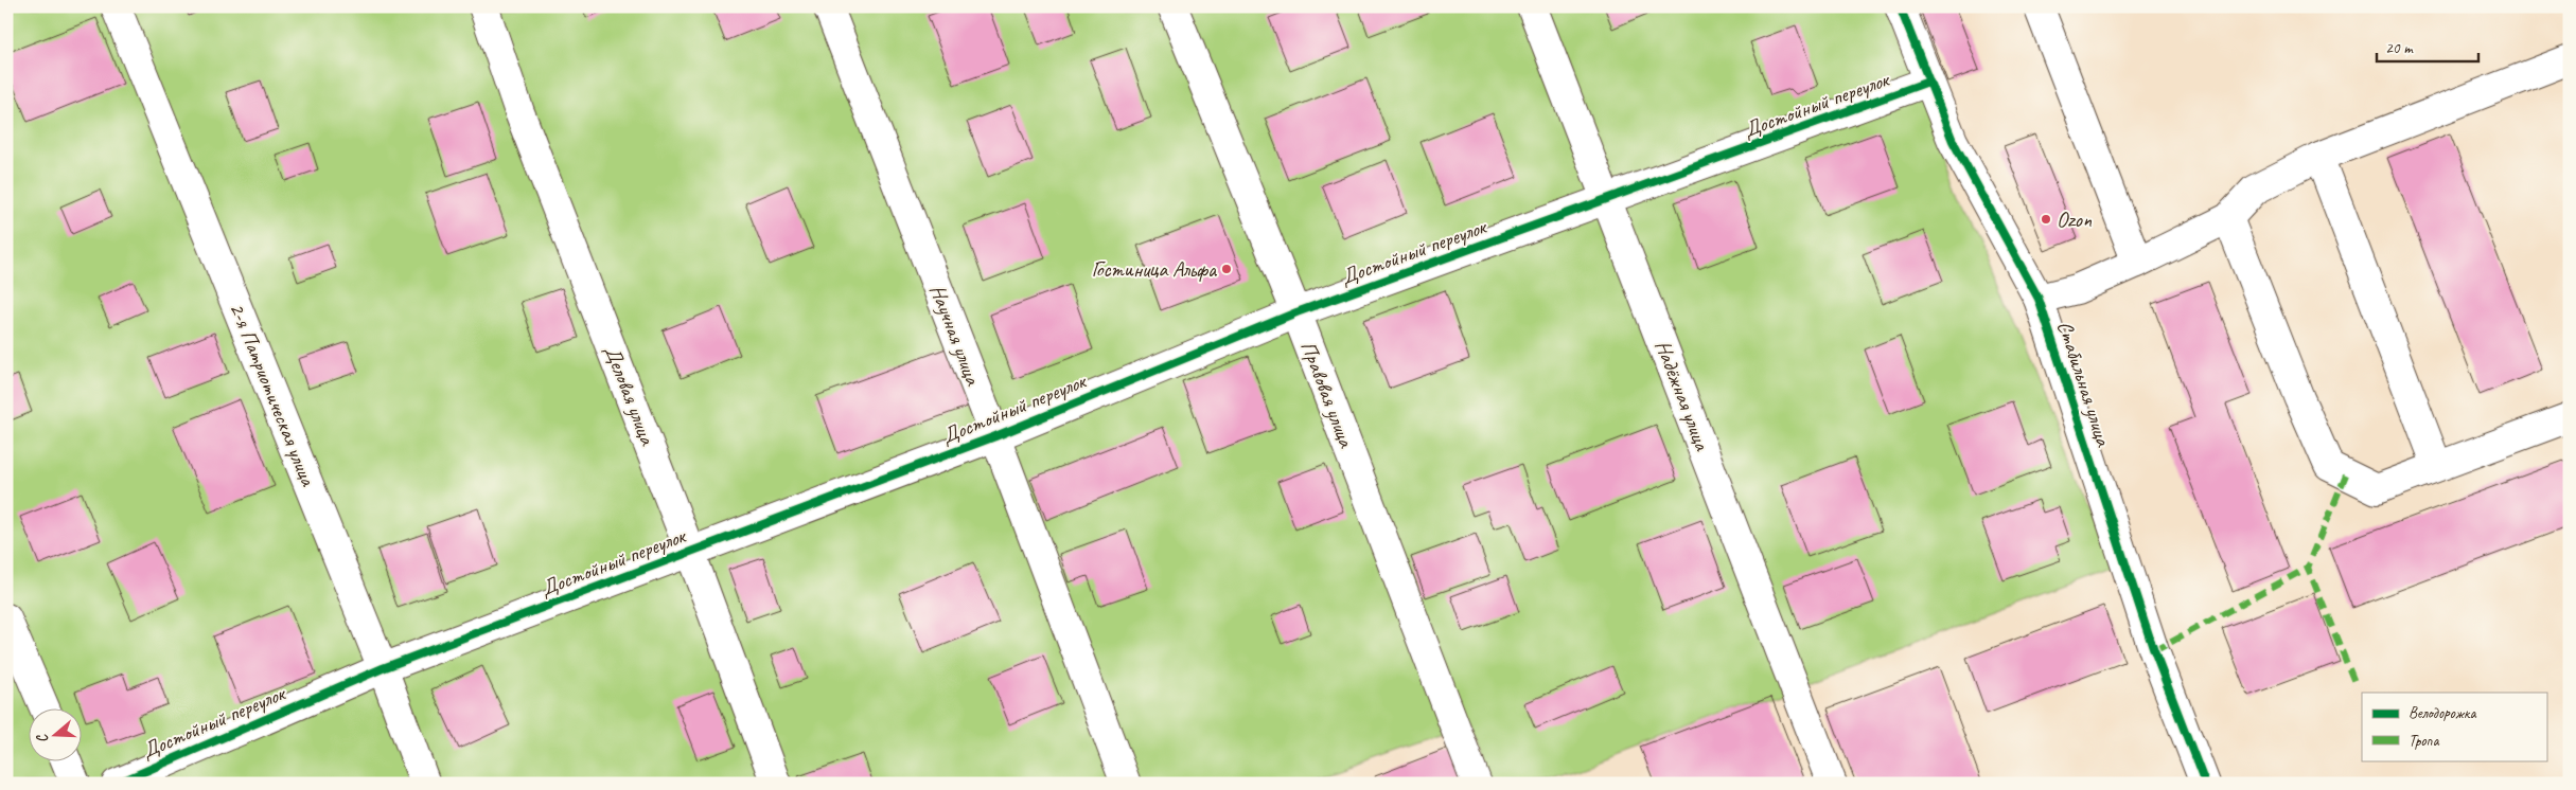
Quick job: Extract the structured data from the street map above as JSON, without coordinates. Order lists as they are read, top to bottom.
{
  "streets": {
    "street": [
      "Достойный переулок",
      "Научная улица",
      "Стабильная улица",
      "2-я Патриотическая улица",
      "Правовая улица",
      "Деловая улица",
      "Надёжная улица"
    ]
  },
  "crossings": [
    ["Достойный переулок", "Научная улица"],
    ["Достойный переулок", "Стабильная улица"],
    ["Достойный переулок", "2-я Патриотическая улица"],
    ["Достойный переулок", "Правовая улица"],
    ["Достойный переулок", "Деловая улица"],
    ["Достойный переулок", "Надёжная улица"]
  ],
  "places": ["Ozon", "Гостиница Альфа"],
  "legend": ["Велодорожка", "Тропа"],
  "scale_bar": "20 m",
  "north": "left"
}
